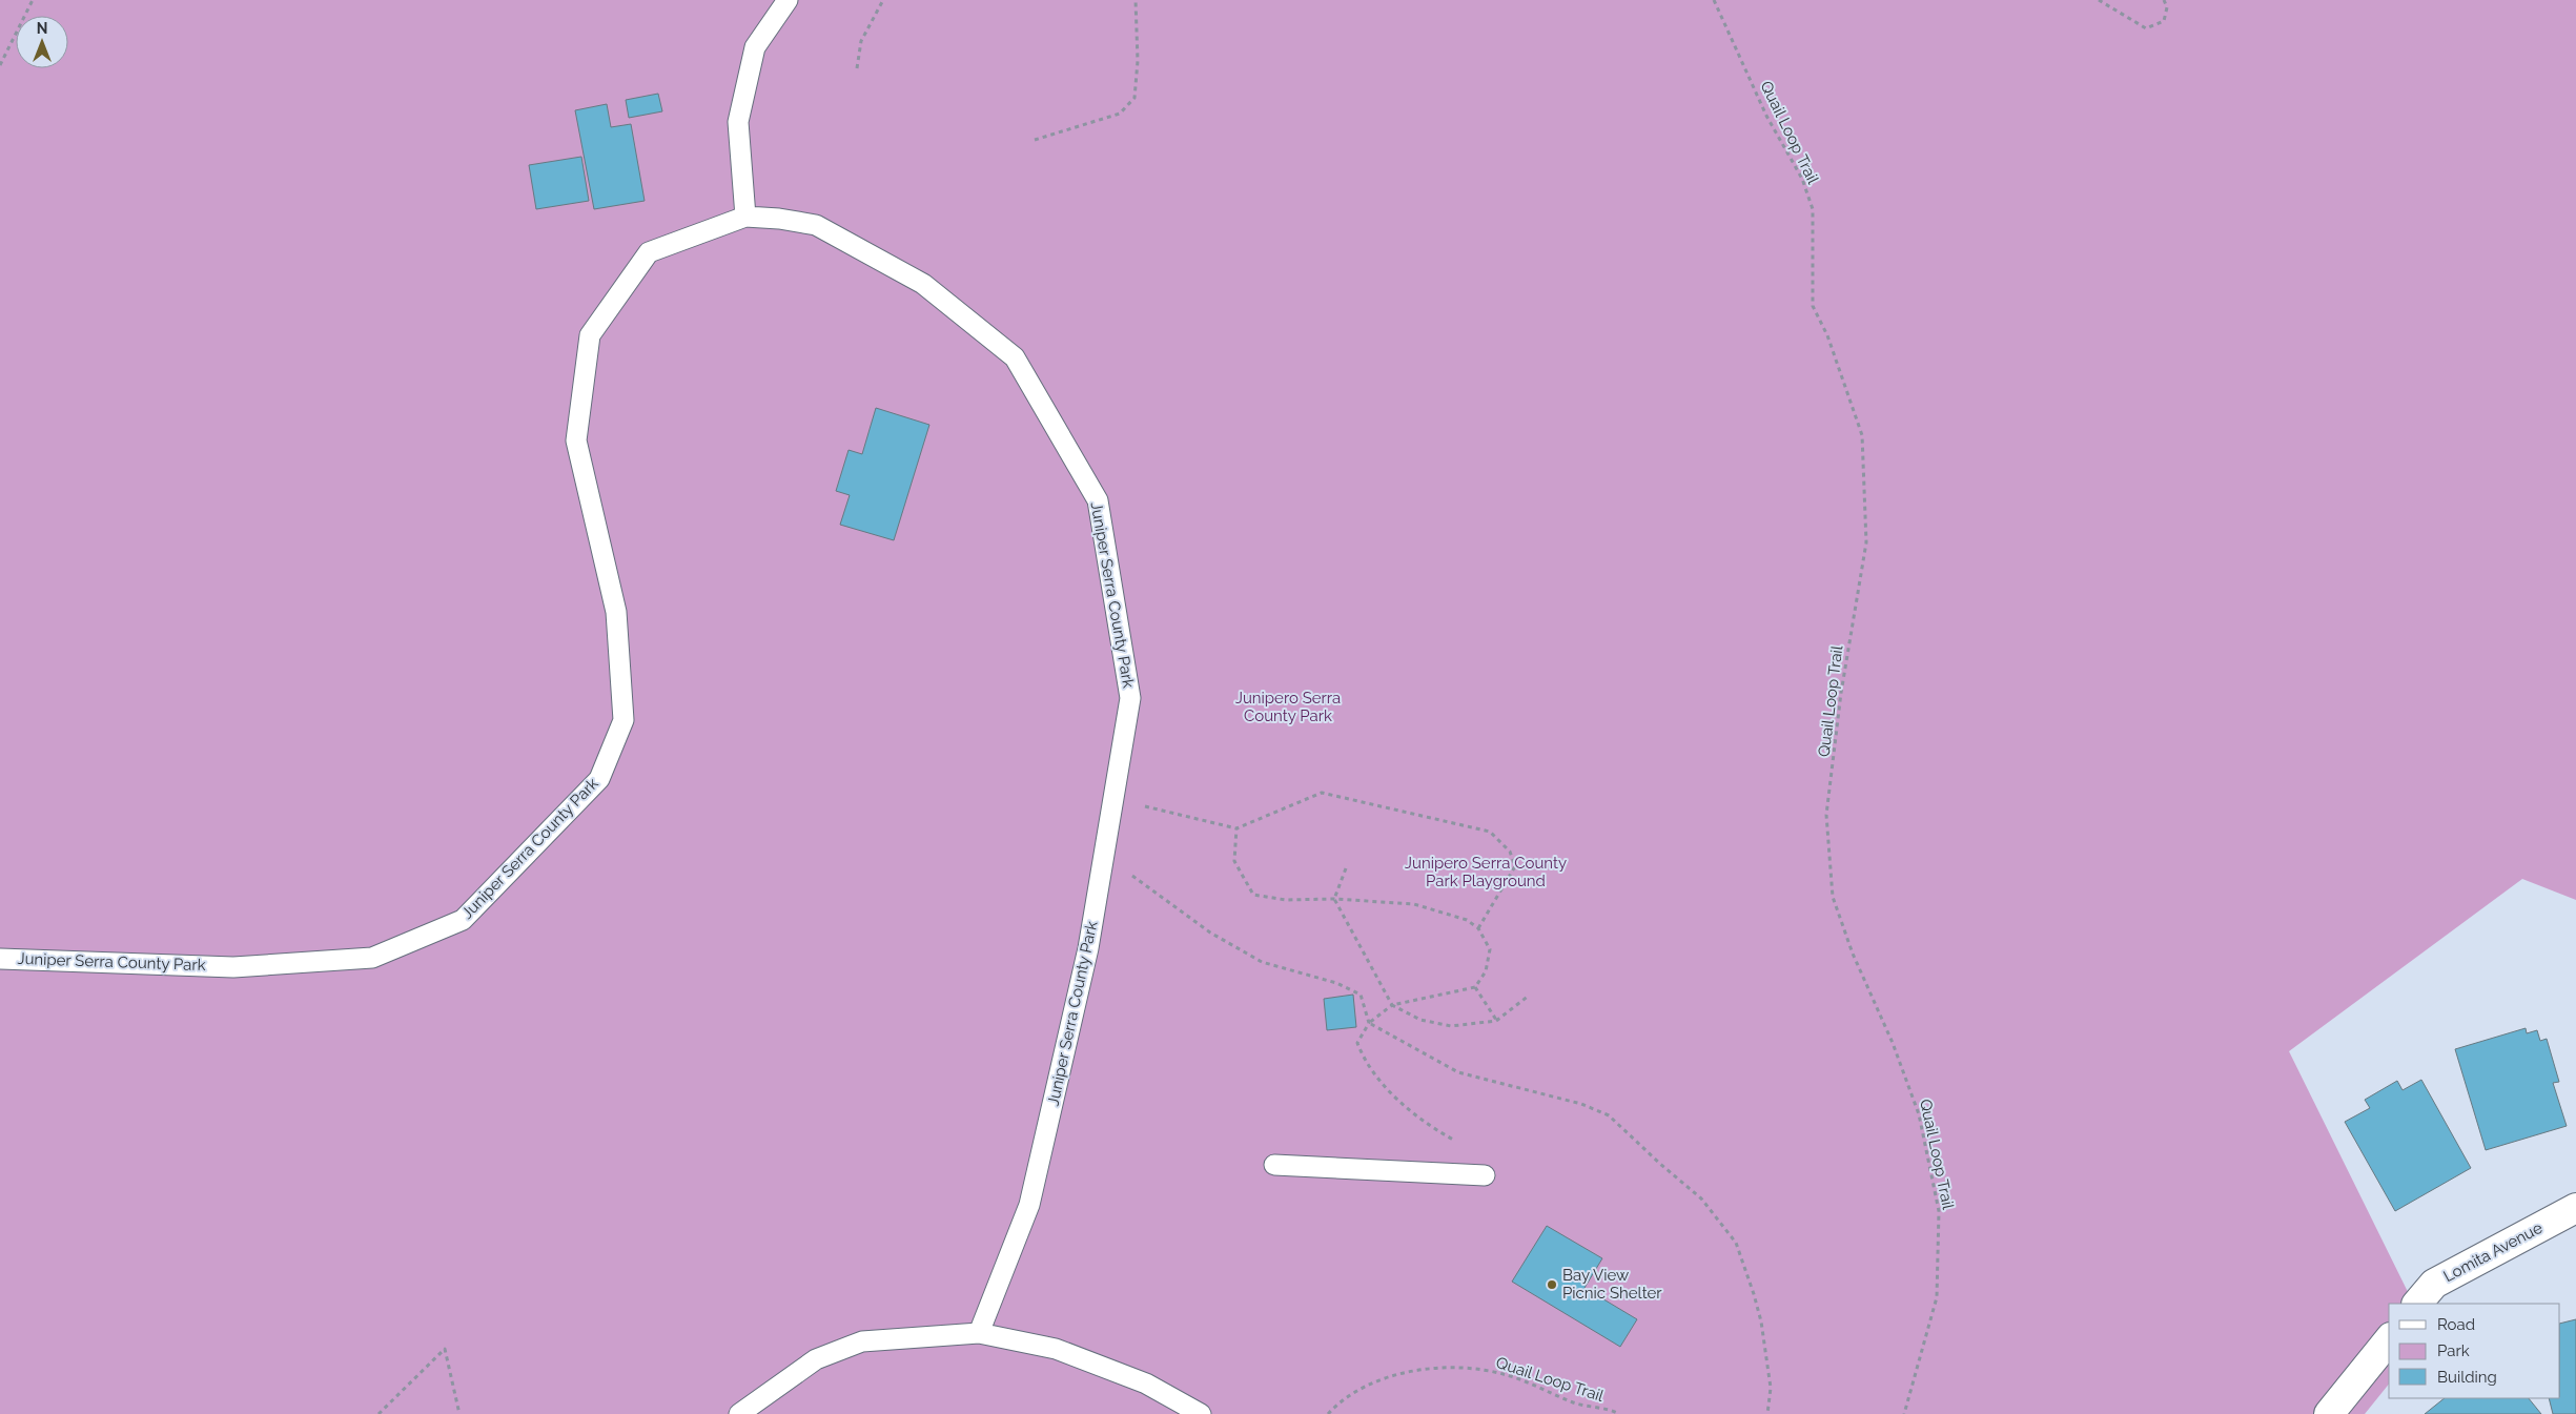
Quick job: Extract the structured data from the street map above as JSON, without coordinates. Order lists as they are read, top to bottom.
{
  "streets": {
    "street": ["Lomita Avenue"],
    "lane": ["Juniper Serra County Park"],
    "path": ["Quail Loop Trail"]
  },
  "parks": ["Junipero Serra County Park", "Junipero Serra County Park Playground"],
  "places": ["Bay View Picnic Shelter"],
  "legend": ["Road", "Park", "Building"],
  "north": "top"
}
